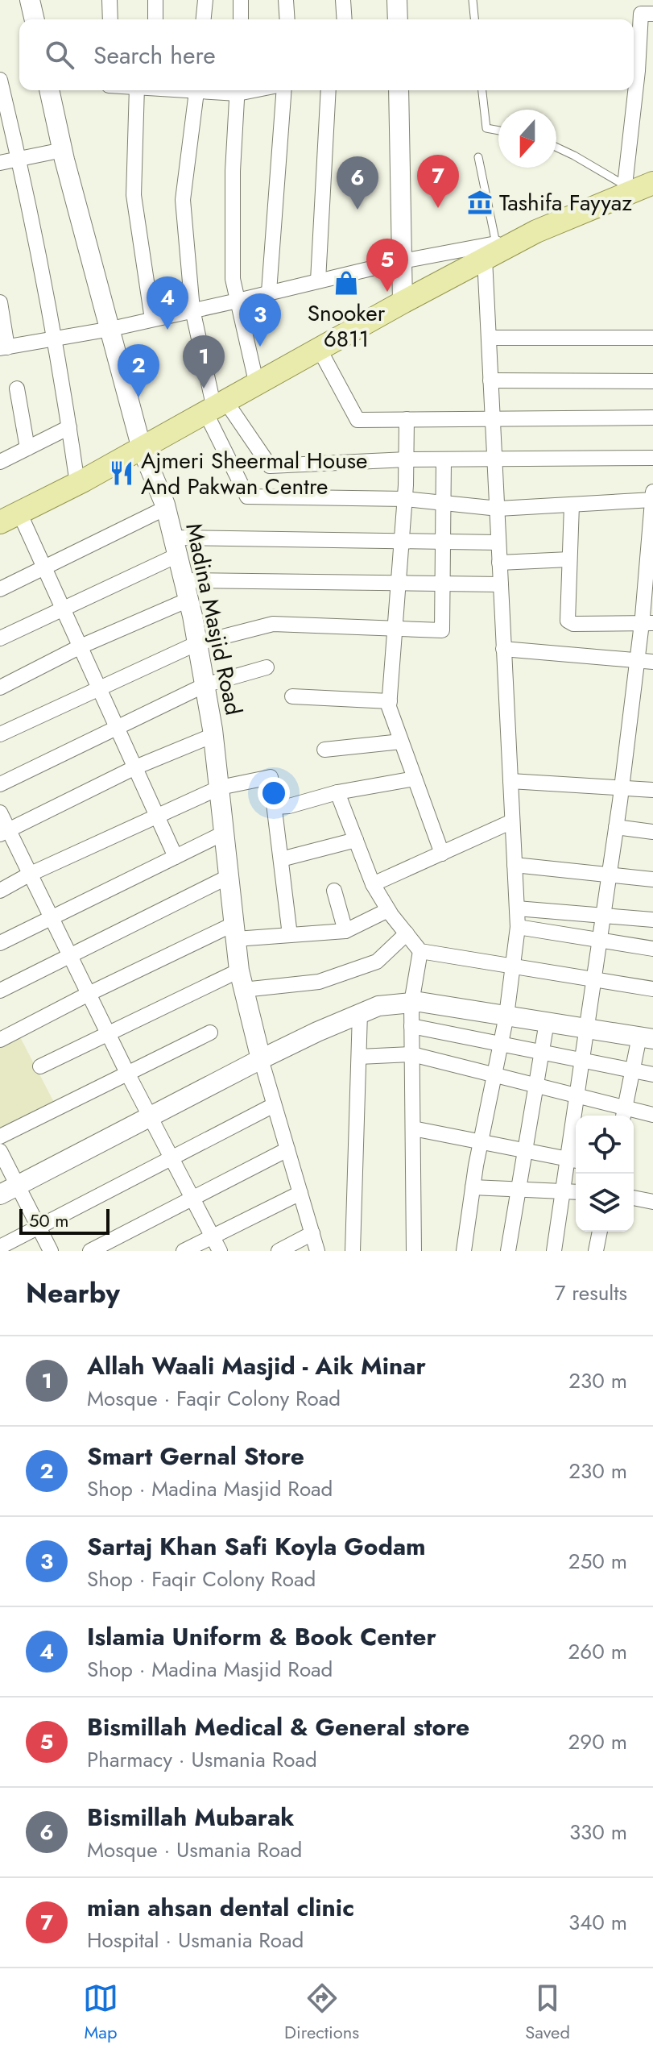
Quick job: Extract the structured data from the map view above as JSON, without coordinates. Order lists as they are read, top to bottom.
{
  "streets": {
    "street": ["Madina Masjid Road"]
  },
  "places": {
    "museum": ["Tashifa Fayyaz"],
    "shop": ["Snooker 6811"],
    "restaurant": ["Ajmeri Sheermal House And Pakwan Centre"]
  },
  "scale_bar": "50 m",
  "north": "bottom",
  "page": {
    "search": "Search here",
    "pins": [
      "7",
      "6",
      "5",
      "4",
      "3",
      "1",
      "2"
    ],
    "scale": "50 m",
    "heading": ["Nearby", "7 results"],
    "list": [
      {
        "mark": "1",
        "name": "Allah Waali Masjid - Aik Minar",
        "note": "Mosque · Faqir Colony Road",
        "value": "230 m"
      },
      {
        "mark": "2",
        "name": "Smart Gernal Store",
        "note": "Shop · Madina Masjid Road",
        "value": "230 m"
      },
      {
        "mark": "3",
        "name": "Sartaj Khan Safi Koyla Godam",
        "note": "Shop · Faqir Colony Road",
        "value": "250 m"
      },
      {
        "mark": "4",
        "name": "Islamia Uniform & Book Center",
        "note": "Shop · Madina Masjid Road",
        "value": "260 m"
      },
      {
        "mark": "5",
        "name": "Bismillah Medical & General store",
        "note": "Pharmacy · Usmania Road",
        "value": "290 m"
      },
      {
        "mark": "6",
        "name": "Bismillah Mubarak",
        "note": "Mosque · Usmania Road",
        "value": "330 m"
      },
      {
        "mark": "7",
        "name": "mian ahsan dental clinic",
        "note": "Hospital · Usmania Road",
        "value": "340 m"
      }
    ],
    "nav": ["Map", "Directions", "Saved"]
  }
}
